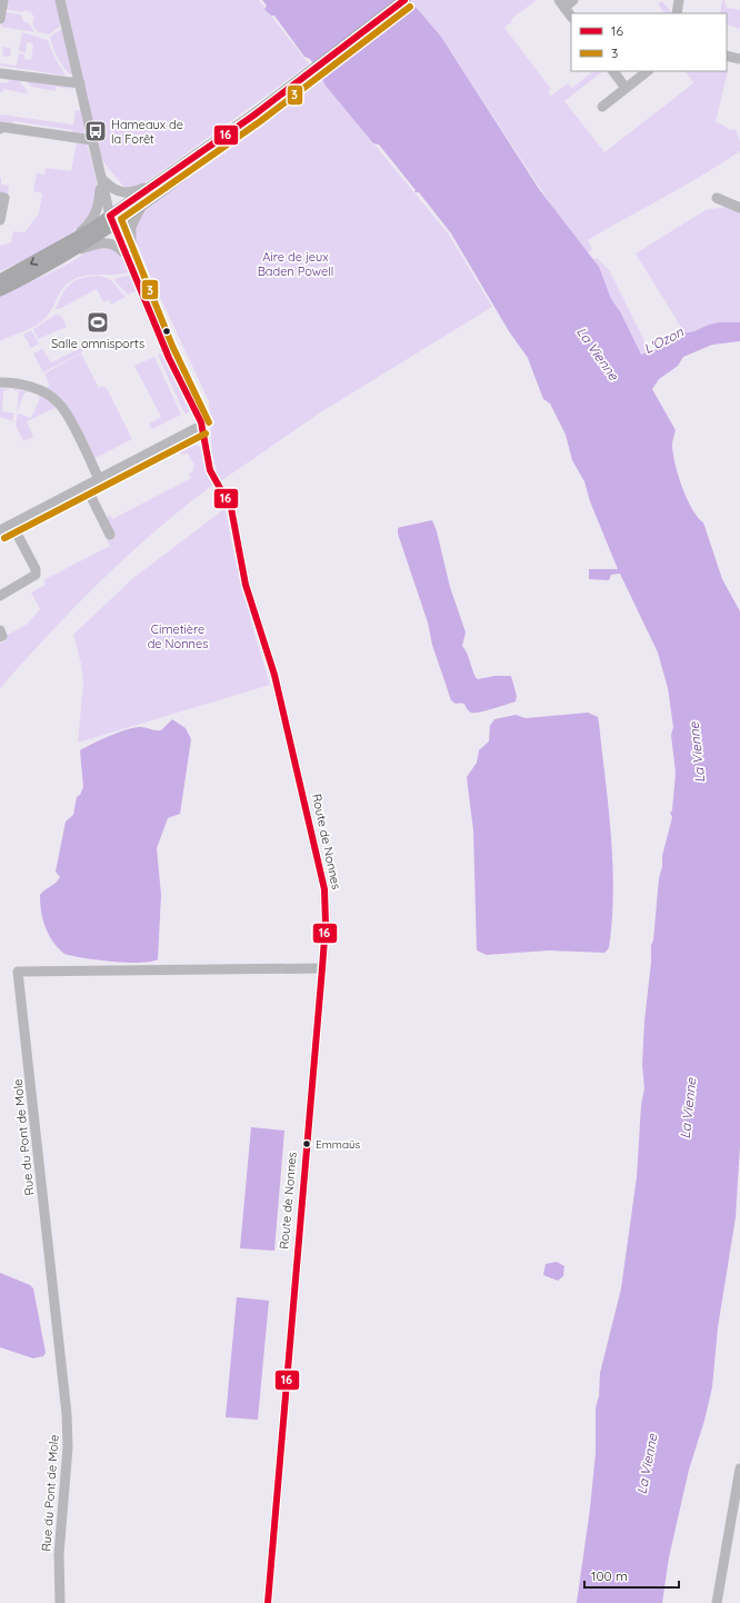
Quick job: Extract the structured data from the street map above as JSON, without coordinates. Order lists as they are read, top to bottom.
{
  "streets": {
    "street": ["Route de Nonnes", "Rue du Pont de Mole"]
  },
  "crossings": [
    ["Route de Nonnes", "Rue du Pont de Mole"]
  ],
  "water": ["L'Ozon", "La Vienne"],
  "parks": ["Aire de jeux Baden Powell", "Cimetière de Nonnes"],
  "places": {
    "bus stop": ["Hameaux de la Forêt"],
    "sports": ["Salle omnisports"],
    "other": ["Emmaüs"]
  },
  "lines": ["transit line 16", "transit line 3"],
  "legend": ["16", "3"],
  "scale_bar": "100 m"
}
